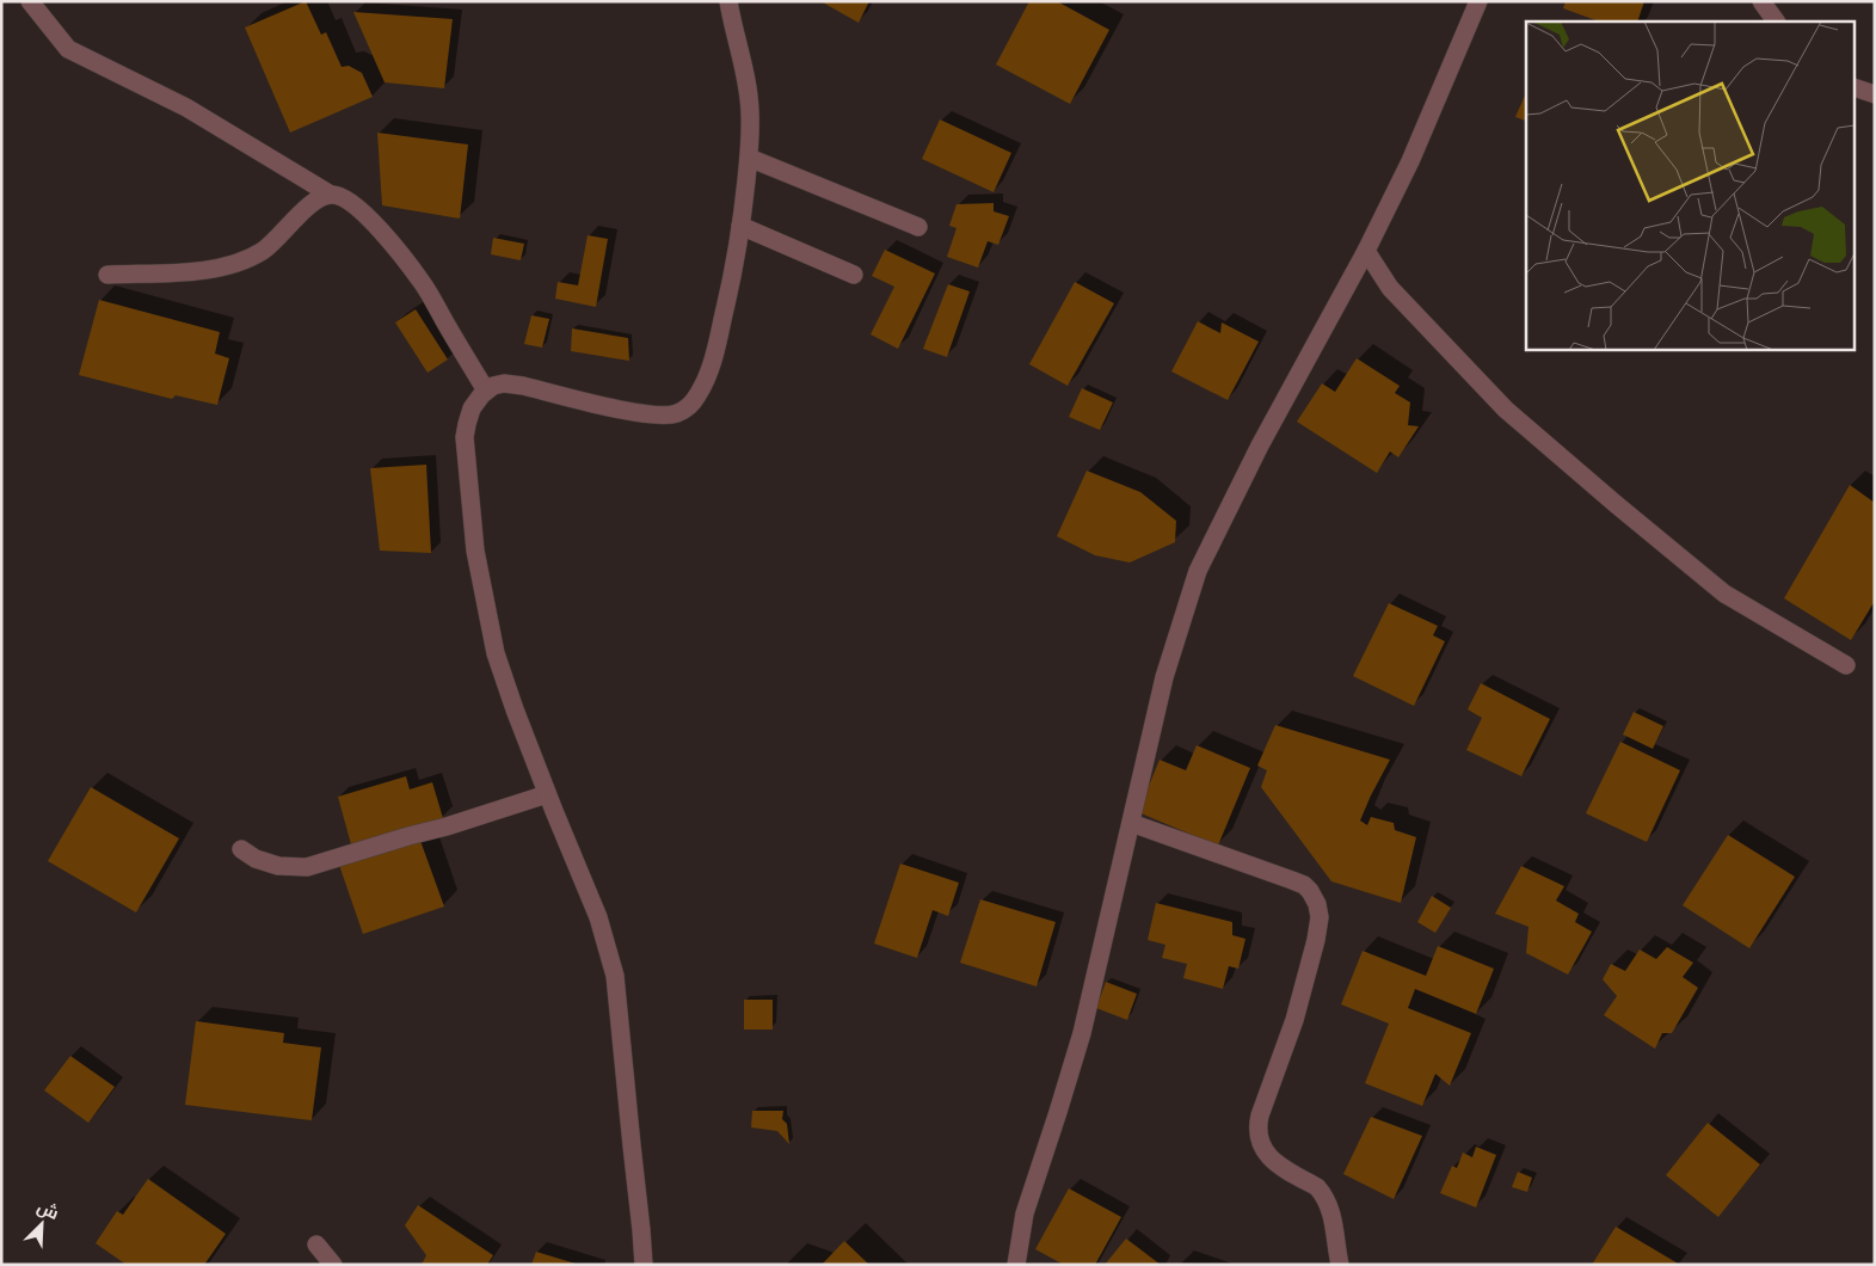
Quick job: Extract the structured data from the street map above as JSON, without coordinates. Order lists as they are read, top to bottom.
{
  "north": "top right"
}
